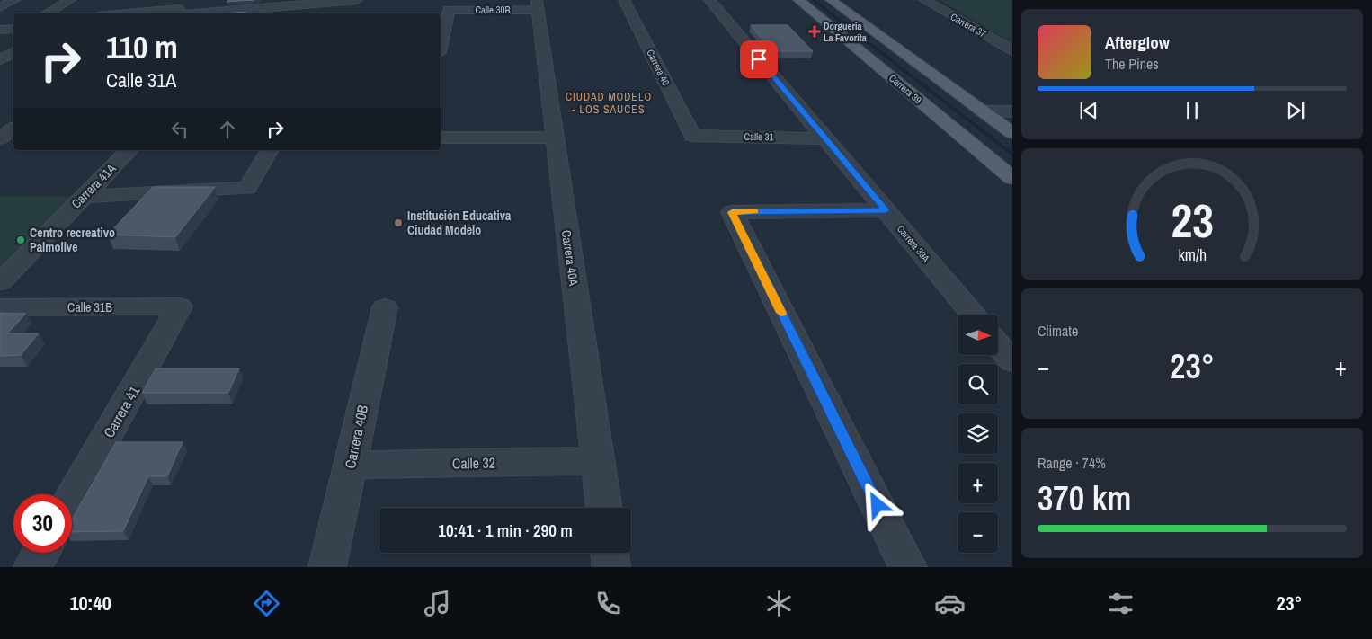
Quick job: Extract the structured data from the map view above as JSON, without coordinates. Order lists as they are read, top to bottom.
{
  "streets": {
    "main road": ["Carrera 39"],
    "street": [
      "Calle 30B",
      "Carrera 37",
      "Carrera 40",
      "Calle 31",
      "Carrera 41A",
      "Carrera 39A",
      "Carrera 40A",
      "Calle 31B",
      "Carrera 41",
      "Carrera 40B",
      "Calle 32"
    ]
  },
  "crossings": [
    ["Calle 30B", "Carrera 40A"],
    ["Carrera 40", "Calle 31"],
    ["Calle 31", "Carrera 39A"],
    ["Carrera 40A", "Calle 32"],
    ["Calle 31B", "Carrera 41"],
    ["Carrera 40B", "Calle 32"]
  ],
  "districts": ["CIUDAD MODELO - LOS SAUCES"],
  "places": {
    "health": ["Dorgueria La Favorita"],
    "other": ["Institución Educativa Ciudad Modelo", "Centro recreativo Palmolive"]
  },
  "north": "right",
  "page": {
    "turn": ["110 m", "Calle 31A"],
    "song": ["Afterglow", "The Pines"],
    "tile": [
      "Climate",
      ["Range · 74%", "370 km"]
    ],
    "map_buttons": ["+", "−"],
    "heat": ["−", "23°", "+"],
    "limit": "30",
    "trip": "10:41 · 1 min · 290 m",
    "tabs": ["10:40", "23°"],
    "gauge": ["23", "km/h"]
  }
}
